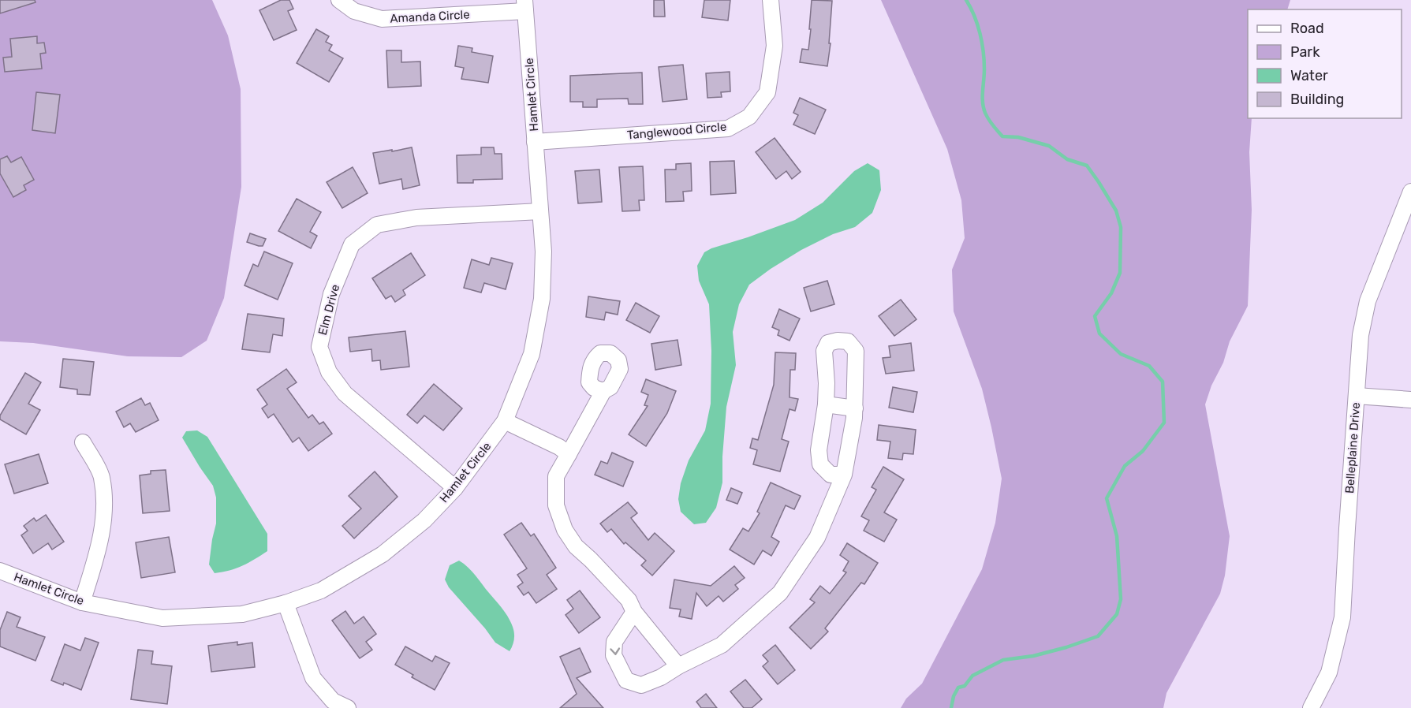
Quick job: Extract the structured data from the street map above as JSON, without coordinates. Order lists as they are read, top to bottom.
{
  "streets": {
    "street": [
      "Amanda Circle",
      "Hamlet Circle",
      "Tanglewood Circle",
      "Elm Drive",
      "Belleplaine Drive"
    ]
  },
  "crossings": [
    ["Amanda Circle", "Hamlet Circle"],
    ["Hamlet Circle", "Tanglewood Circle"],
    ["Hamlet Circle", "Elm Drive"]
  ],
  "legend": [
    "Road",
    "Park",
    "Water",
    "Building"
  ]
}
